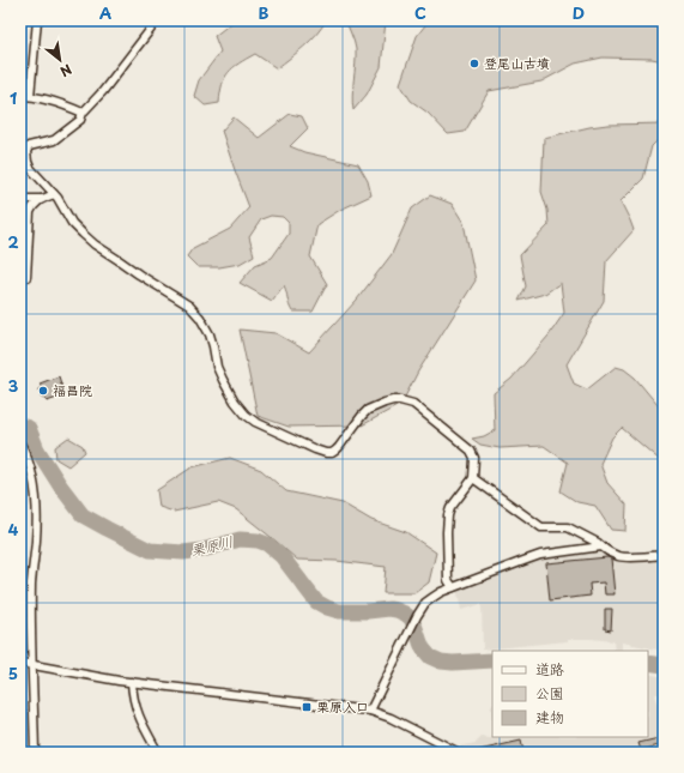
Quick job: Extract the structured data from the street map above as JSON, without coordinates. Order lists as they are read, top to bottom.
{
  "water": ["栗原川"],
  "places": {
    "other": ["登尾山古墳", "福昌院"],
    "transit": ["栗原入口"]
  },
  "legend": ["道路", "公園", "建物"],
  "north": "bottom right",
  "grid": {
    "columns": [
      "A",
      "B",
      "C",
      "D"
    ],
    "rows": [
      "1",
      "2",
      "3",
      "4",
      "5"
    ]
  }
}
